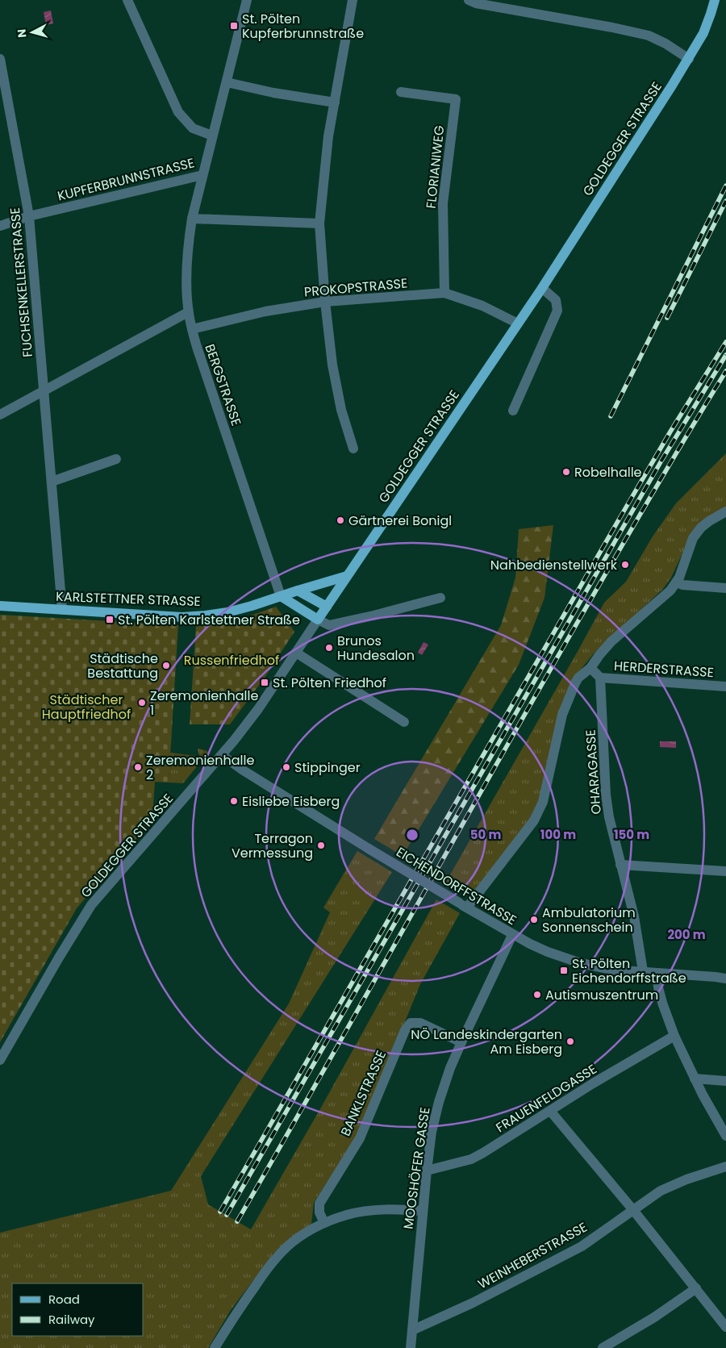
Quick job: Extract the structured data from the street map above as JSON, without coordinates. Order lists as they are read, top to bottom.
{
  "streets": {
    "main road": ["GOLDEGGER STRASSE", "KARLSTETTNER STRASSE"],
    "street": [
      "FLORIANIWEG",
      "KUPFERBRUNNSTRASSE",
      "FUCHSENKELLERSTRASSE",
      "PROKOPSTRASSE",
      "BERGSTRASSE",
      "HERDERSTRASSE",
      "OHARAGASSE",
      "EICHENDORFFSTRASSE",
      "BANKLSTRASSE",
      "FRAUENFELDGASSE",
      "MOOSHÖFER GASSE",
      "WEINHEBERSTRASSE"
    ]
  },
  "crossings": [
    ["GOLDEGGER STRASSE", "PROKOPSTRASSE"],
    ["GOLDEGGER STRASSE", "KARLSTETTNER STRASSE"],
    ["GOLDEGGER STRASSE", "EICHENDORFFSTRASSE"],
    ["FLORIANIWEG", "PROKOPSTRASSE"],
    ["KUPFERBRUNNSTRASSE", "FUCHSENKELLERSTRASSE"],
    ["KUPFERBRUNNSTRASSE", "BERGSTRASSE"],
    ["FUCHSENKELLERSTRASSE", "KARLSTETTNER STRASSE"],
    ["PROKOPSTRASSE", "BERGSTRASSE"],
    ["BERGSTRASSE", "KARLSTETTNER STRASSE"],
    ["HERDERSTRASSE", "OHARAGASSE"],
    ["OHARAGASSE", "EICHENDORFFSTRASSE"],
    ["EICHENDORFFSTRASSE", "MOOSHÖFER GASSE"],
    ["BANKLSTRASSE", "MOOSHÖFER GASSE"],
    ["FRAUENFELDGASSE", "MOOSHÖFER GASSE"],
    ["MOOSHÖFER GASSE", "WEINHEBERSTRASSE"]
  ],
  "parks": ["Russenfriedhof", "Städtischer Hauptfriedhof"],
  "places": {
    "transit": [
      "St. Pölten Kupferbrunnstraße",
      "St. Pölten Karlstettner Straße",
      "St. Pölten Friedhof",
      "St. Pölten Eichendorffstraße"
    ],
    "other": [
      "Robelhalle",
      "Gärtnerei Bonigl",
      "Nahbedienstellwerk",
      "Brunos Hundesalon",
      "Städtische Bestattung",
      "Zeremonienhalle 1",
      "Zeremonienhalle 2",
      "Stippinger",
      "Eisliebe Eisberg",
      "Terragon Vermessung",
      "Ambulatorium Sonnenschein",
      "Autismuszentrum",
      "NÖ Landeskindergarten Am Eisberg"
    ]
  },
  "legend": ["Road", "Railway"],
  "north": "left",
  "rings": [
    "50 m",
    "100 m",
    "150 m",
    "200 m"
  ]
}
